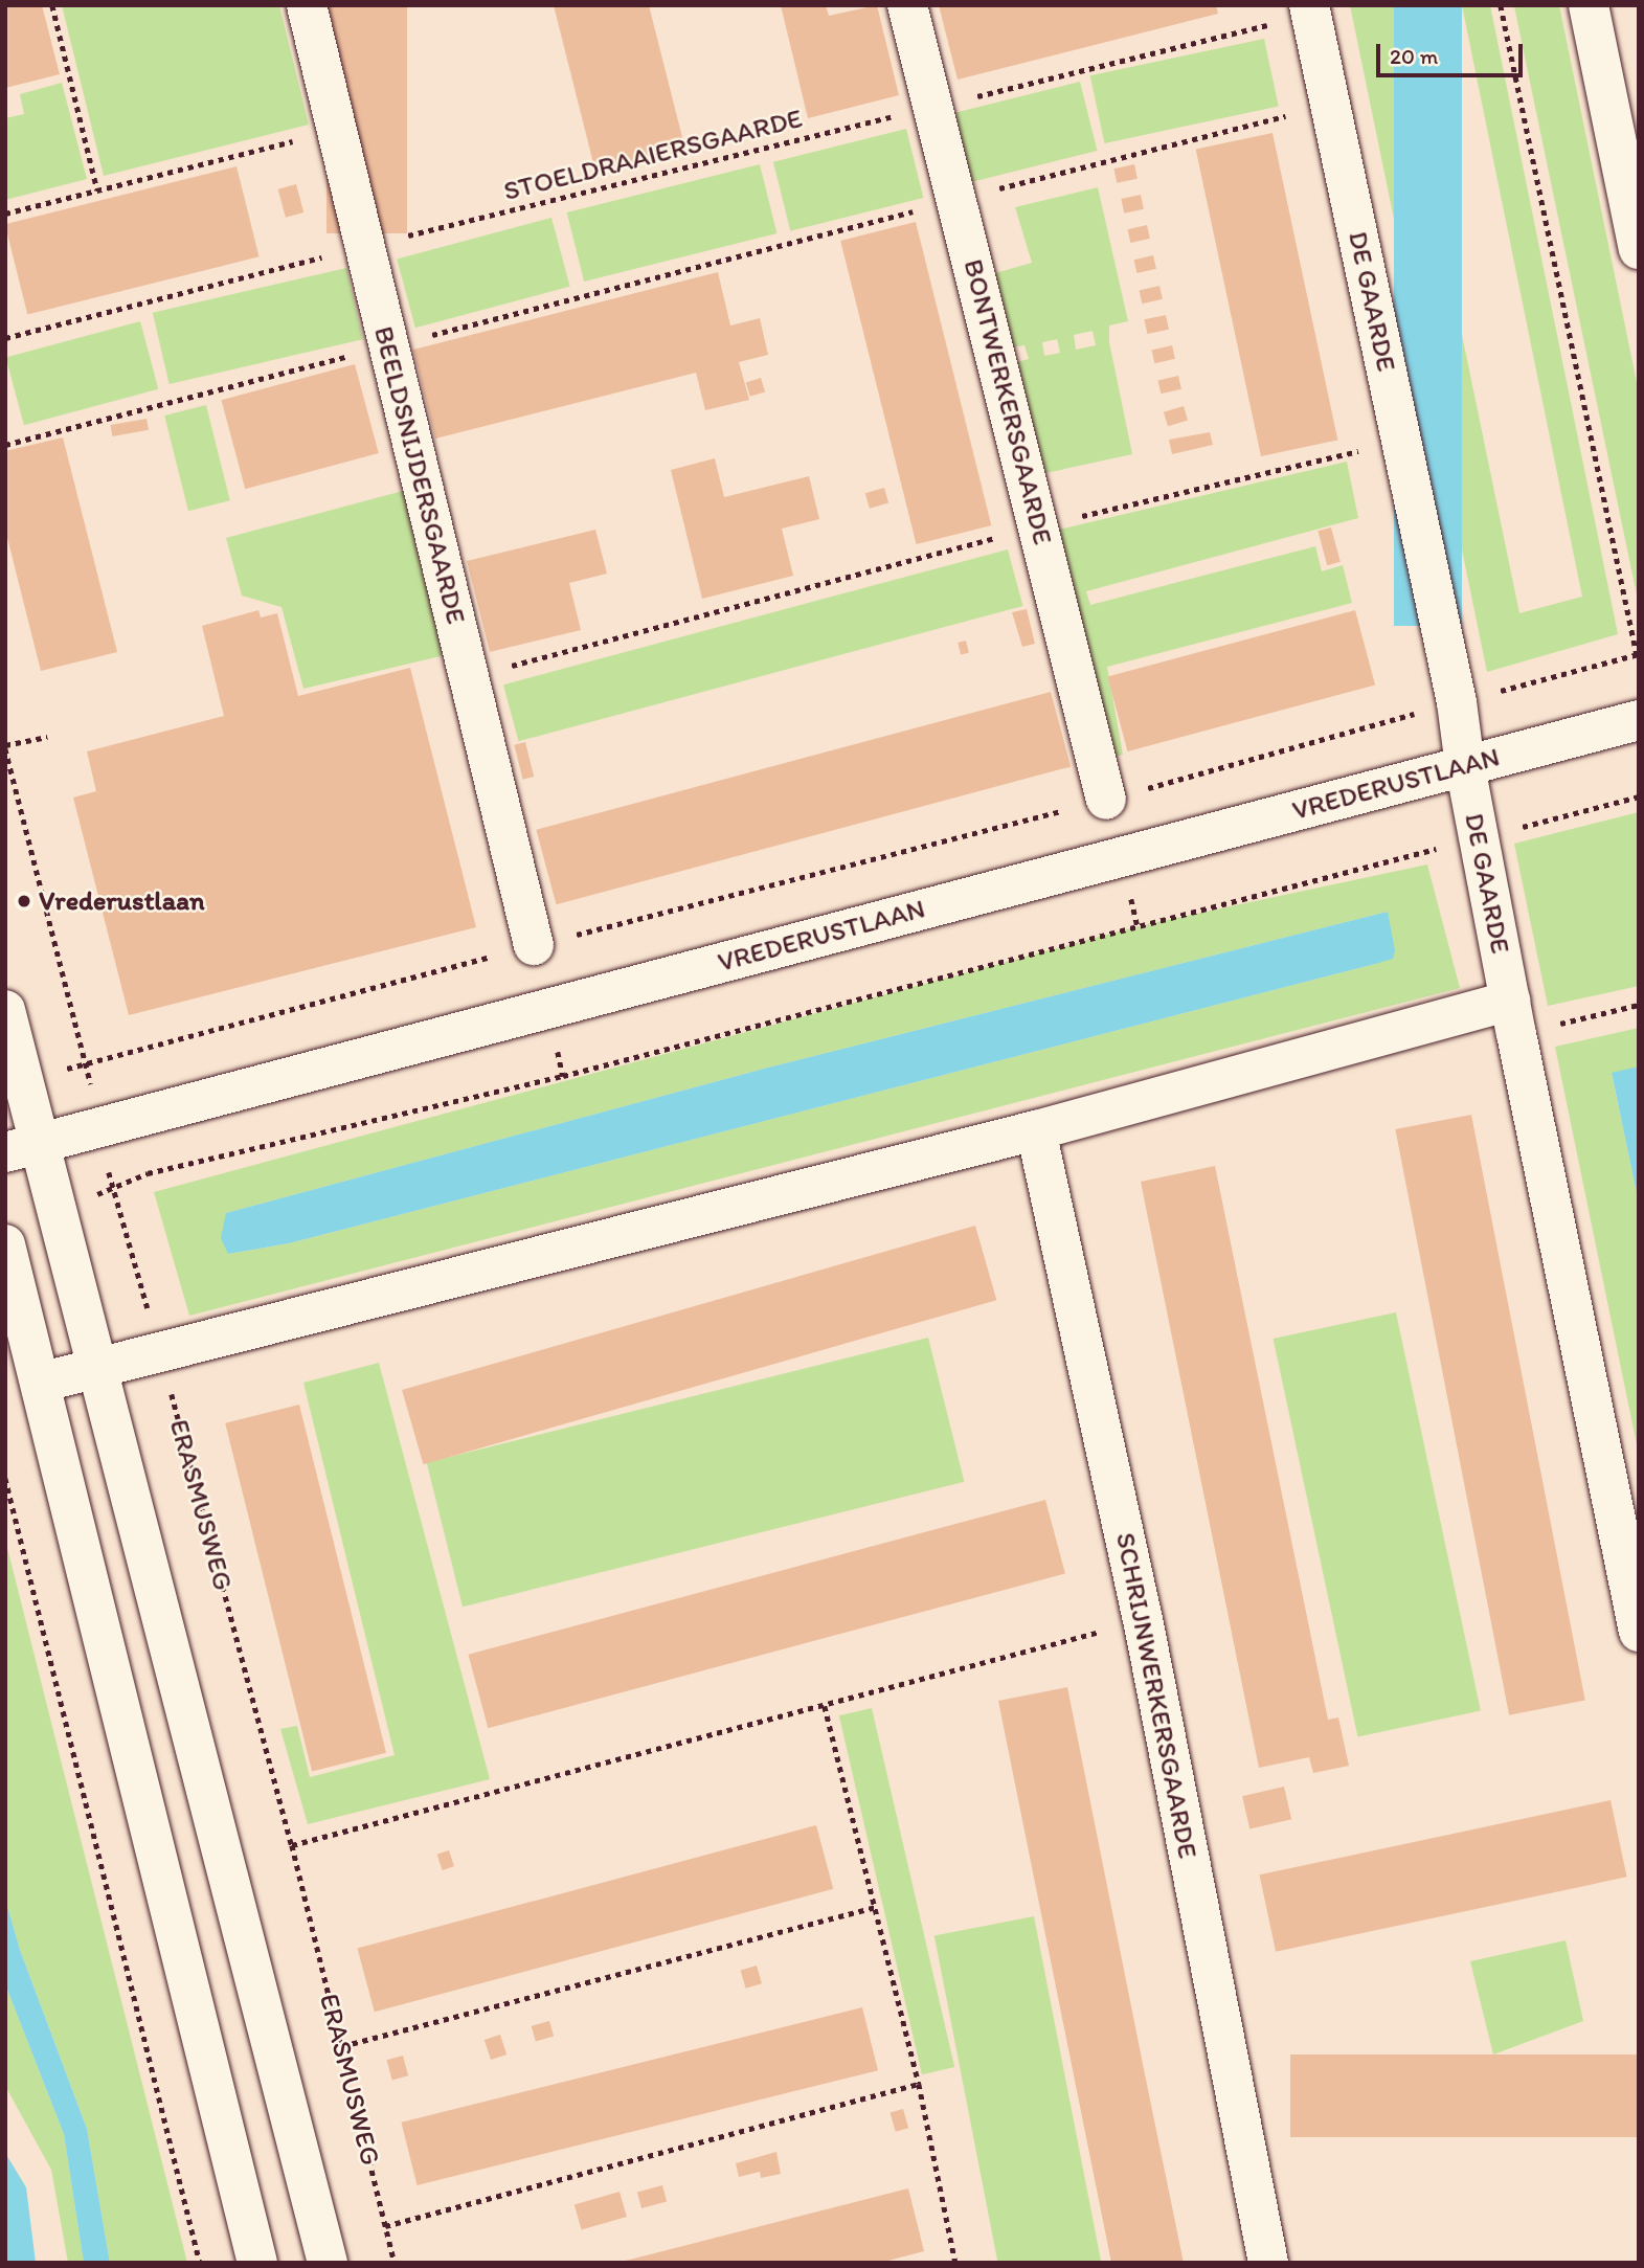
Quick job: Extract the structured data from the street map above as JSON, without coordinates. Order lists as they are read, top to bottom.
{
  "streets": {
    "street": [
      "DE GAARDE",
      "BONTWERKERSGAARDE",
      "BEELDSNIJDERSGAARDE",
      "VREDERUSTLAAN",
      "SCHRIJNWERKERSGAARDE"
    ],
    "path": ["STOELDRAAIERSGAARDE", "ERASMUSWEG"]
  },
  "crossings": [
    ["STOELDRAAIERSGAARDE", "DE GAARDE"],
    ["STOELDRAAIERSGAARDE", "BONTWERKERSGAARDE"],
    ["STOELDRAAIERSGAARDE", "BEELDSNIJDERSGAARDE"],
    ["DE GAARDE", "VREDERUSTLAAN"],
    ["VREDERUSTLAAN", "ERASMUSWEG"]
  ],
  "places": ["Vrederustlaan"],
  "scale_bar": "20 m"
}
